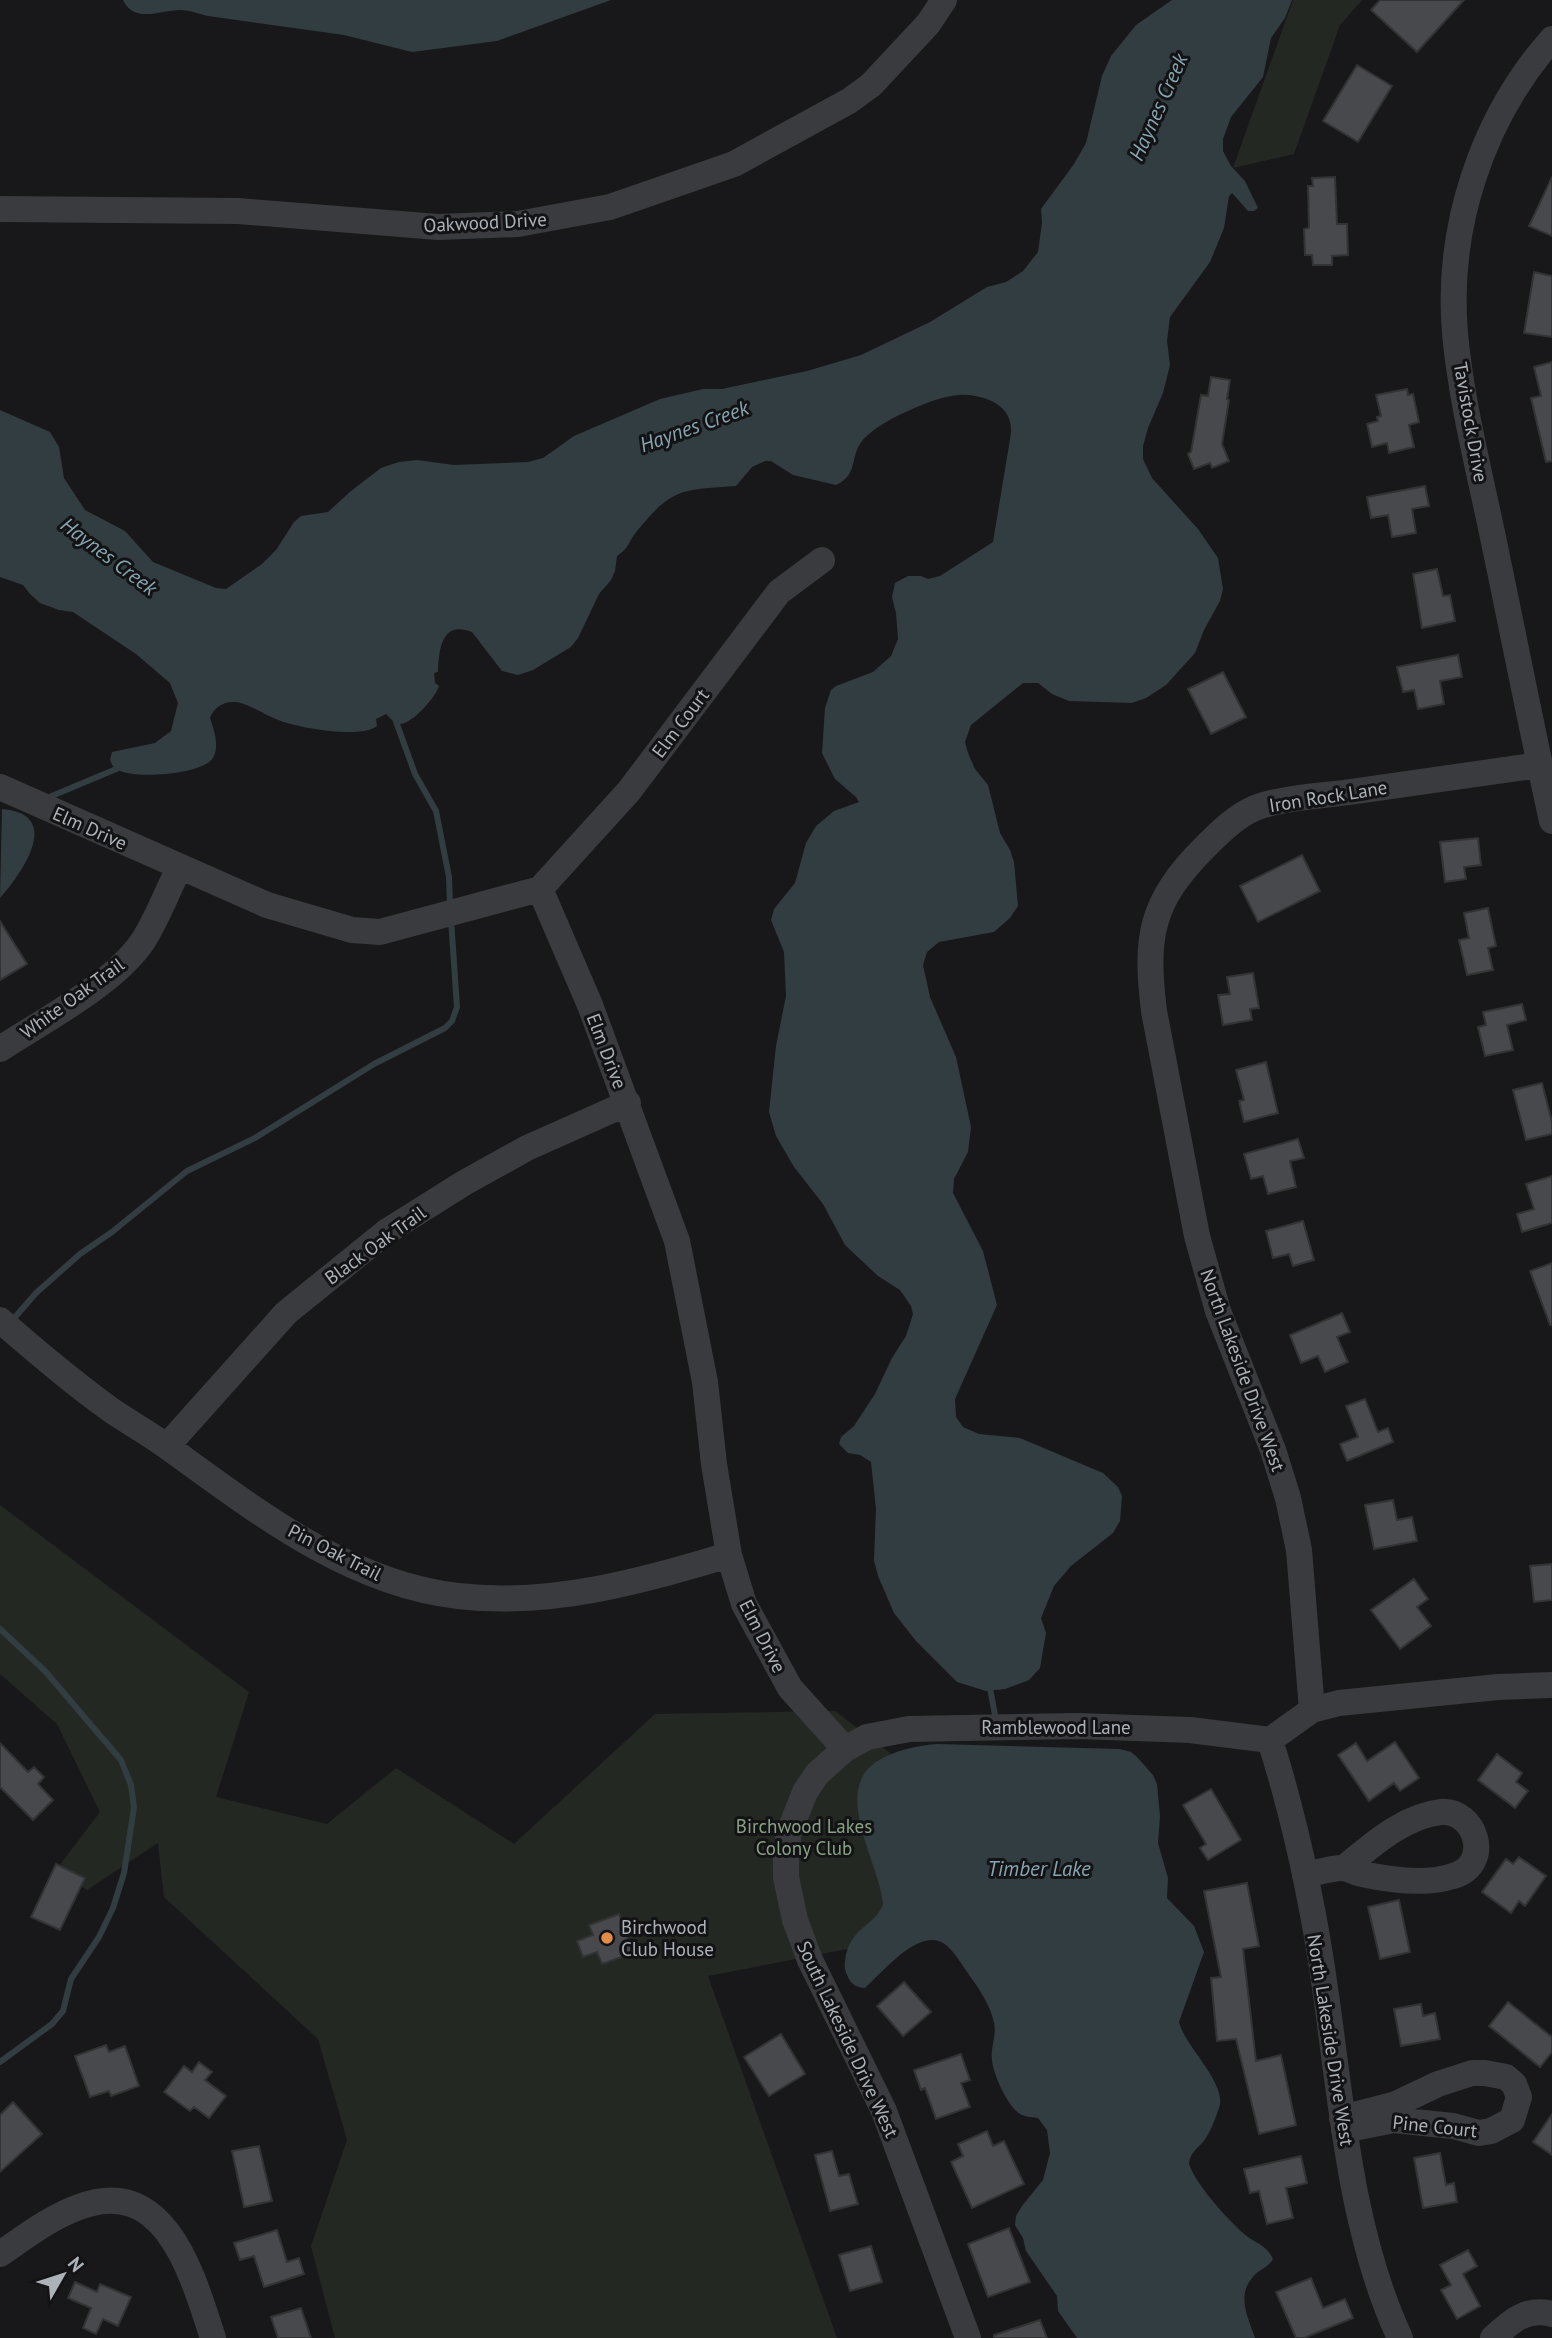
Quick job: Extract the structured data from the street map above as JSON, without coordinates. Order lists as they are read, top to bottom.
{
  "streets": {
    "street": [
      "Oakwood Drive",
      "Tavistock Drive",
      "Elm Court",
      "Iron Rock Lane",
      "Elm Drive",
      "White Oak Trail",
      "Black Oak Trail",
      "North Lakeside Drive West",
      "Pin Oak Trail",
      "Ramblewood Lane",
      "South Lakeside Drive West",
      "Pine Court"
    ]
  },
  "crossings": [
    ["Tavistock Drive", "Iron Rock Lane"],
    ["Elm Court", "Elm Drive"],
    ["Iron Rock Lane", "North Lakeside Drive West"],
    ["Elm Drive", "White Oak Trail"],
    ["Elm Drive", "Black Oak Trail"],
    ["Elm Drive", "Pin Oak Trail"],
    ["Elm Drive", "Ramblewood Lane"],
    ["Elm Drive", "South Lakeside Drive West"],
    ["Black Oak Trail", "Pin Oak Trail"],
    ["North Lakeside Drive West", "Ramblewood Lane"],
    ["North Lakeside Drive West", "Pine Court"],
    ["Ramblewood Lane", "South Lakeside Drive West"]
  ],
  "water": ["Haynes Creek", "Timber Lake"],
  "parks": ["Birchwood Lakes Colony Club"],
  "places": ["Birchwood Club House"],
  "north": "top right"
}
